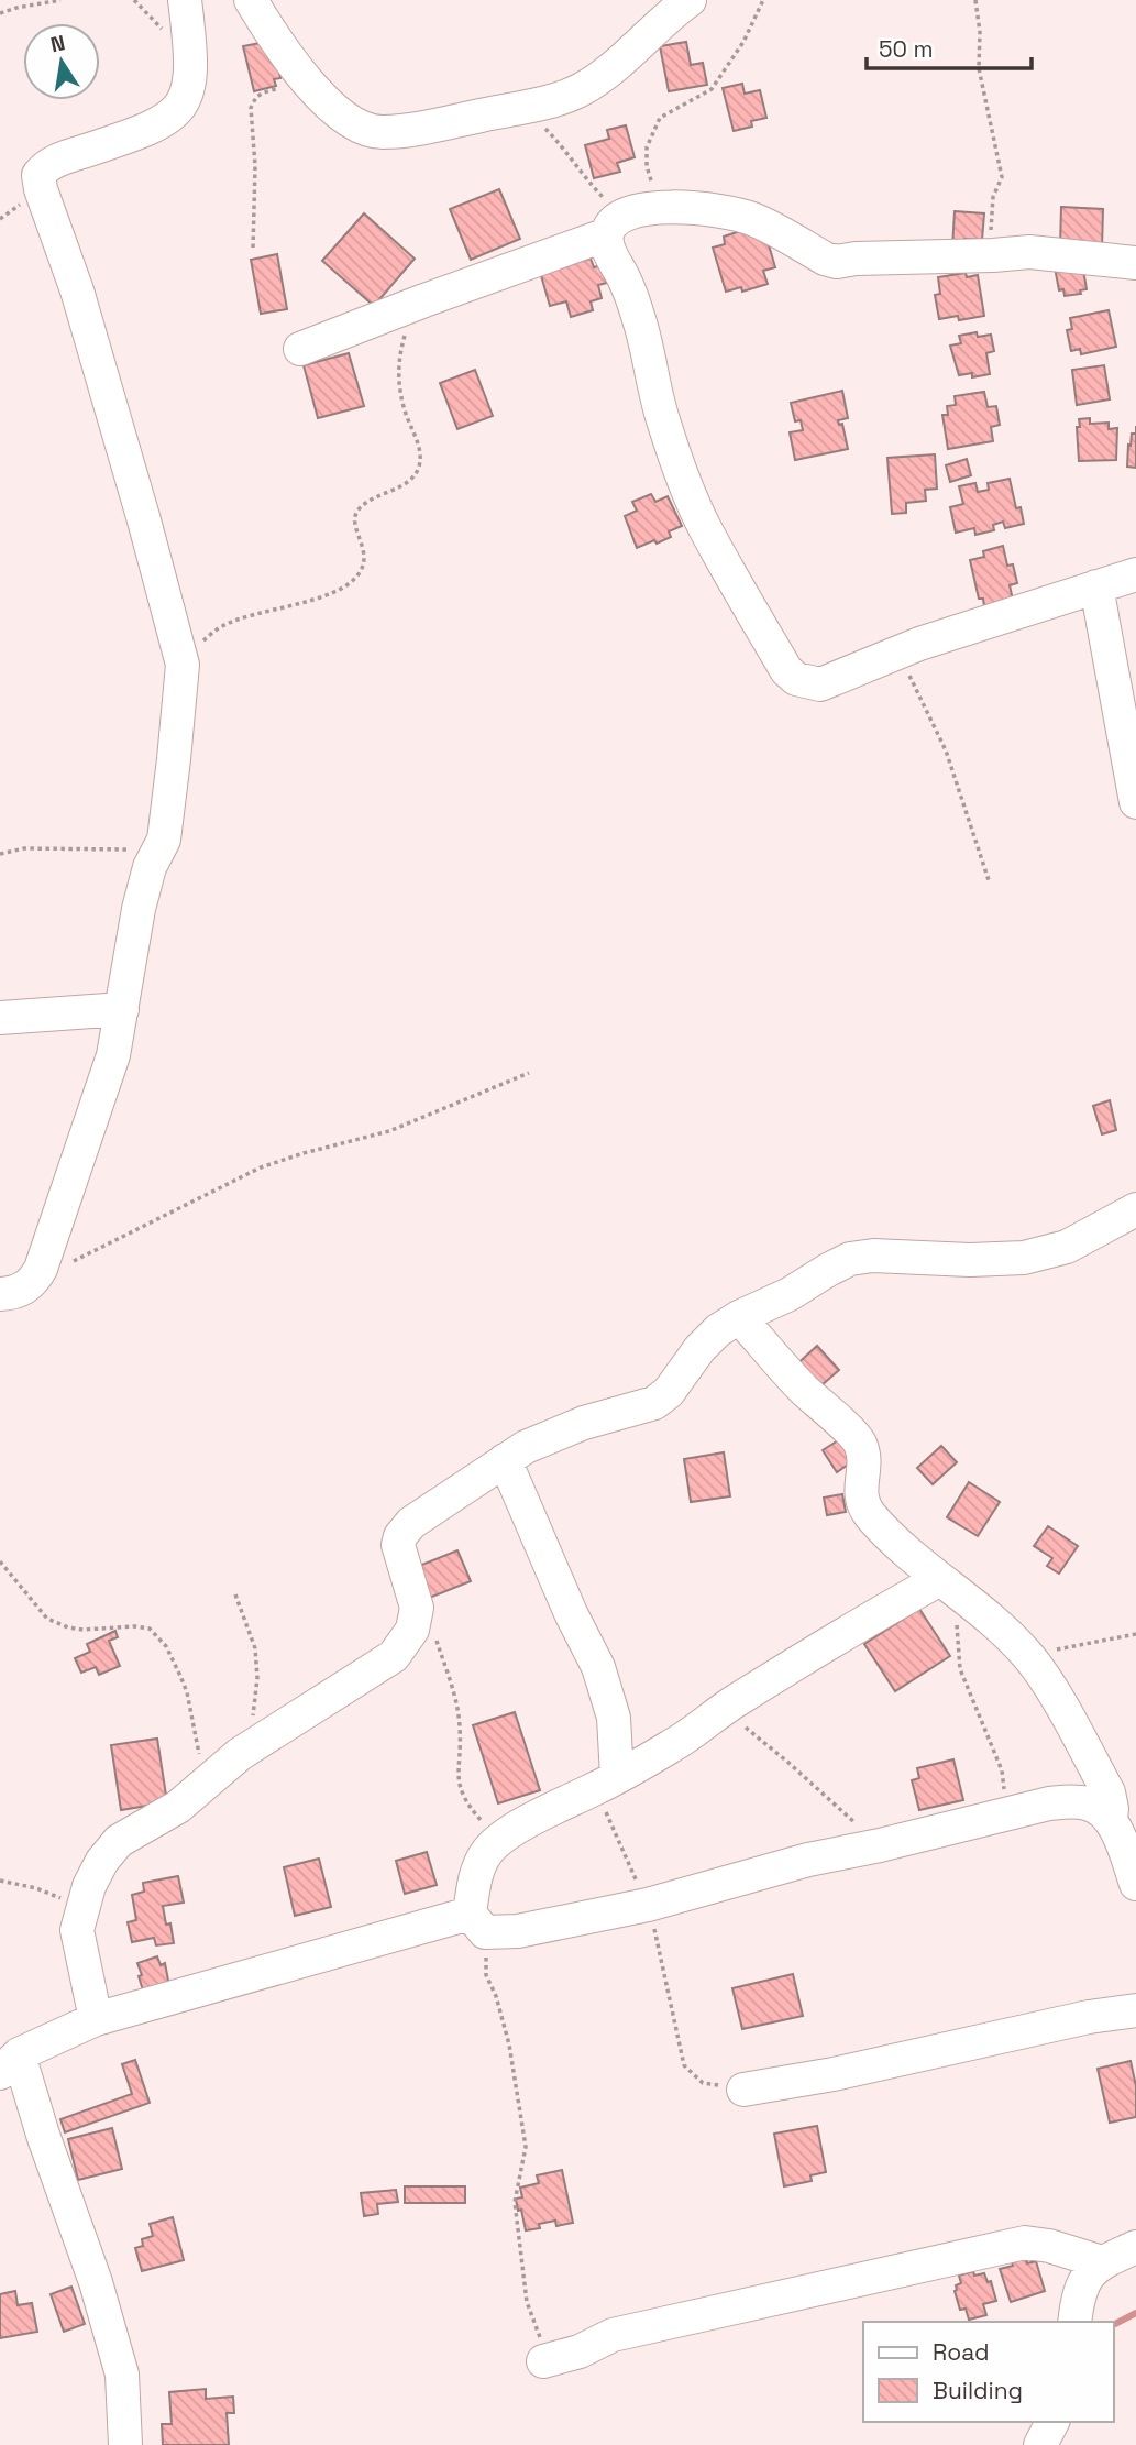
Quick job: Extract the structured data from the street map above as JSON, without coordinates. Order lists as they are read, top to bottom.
{
  "legend": ["Road", "Building"],
  "scale_bar": "50 m",
  "north": "top"
}
